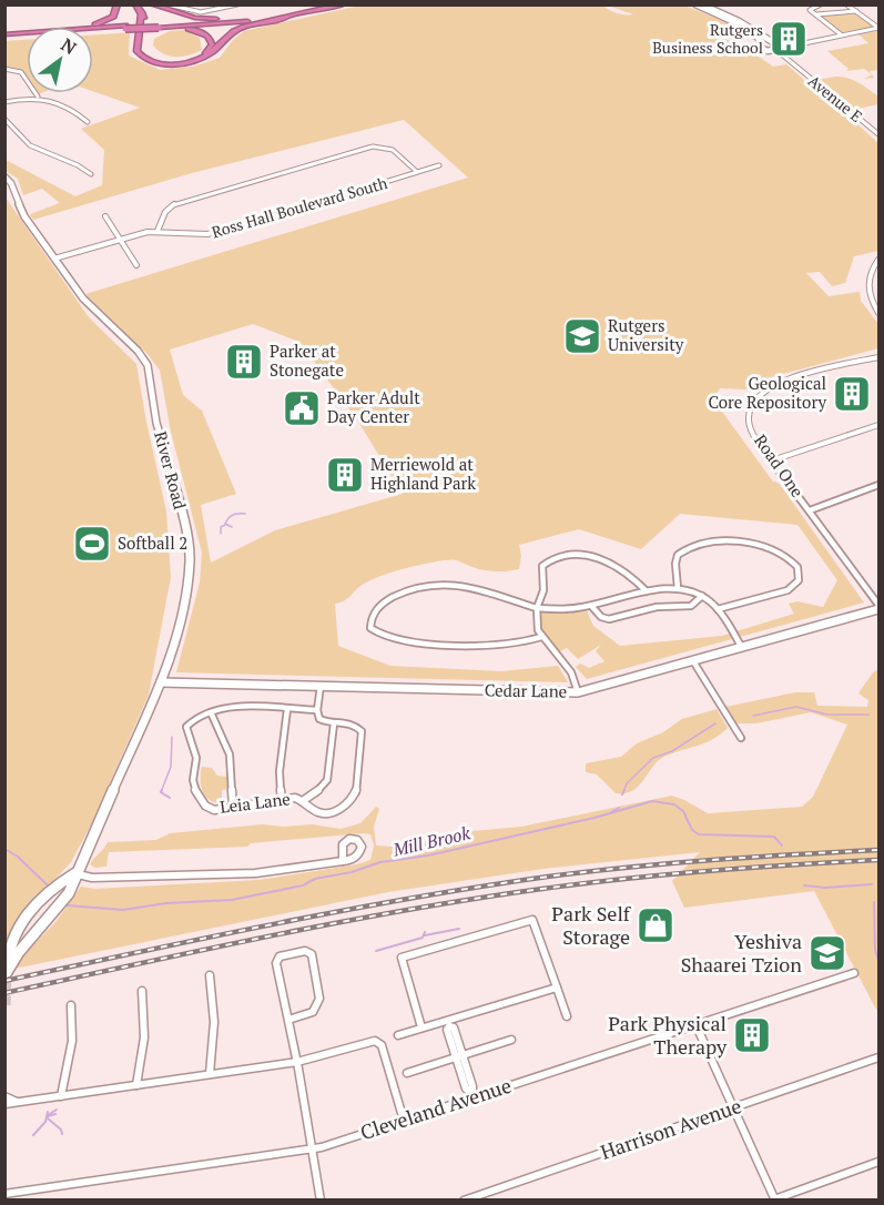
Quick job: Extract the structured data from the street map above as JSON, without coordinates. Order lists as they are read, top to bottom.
{
  "streets": {
    "street": [
      "Avenue E",
      "Ross Hall Boulevard South",
      "Road One",
      "River Road",
      "Cedar Lane",
      "Leia Lane",
      "Cleveland Avenue",
      "Harrison Avenue"
    ]
  },
  "crossings": [
    ["Road One", "Cedar Lane"],
    ["River Road", "Cedar Lane"]
  ],
  "water": ["Mill Brook"],
  "places": {
    "building": [
      "Rutgers Business School",
      "Parker at Stonegate",
      "Geological Core Repository",
      "Merriewold at Highland Park",
      "Park Physical Therapy"
    ],
    "school or university": ["Rutgers University", "Yeshiva Shaarei Tzion"],
    "public building": ["Parker Adult Day Center"],
    "sports": ["Softball 2"],
    "shop": ["Park Self Storage"]
  },
  "north": "top right"
}
